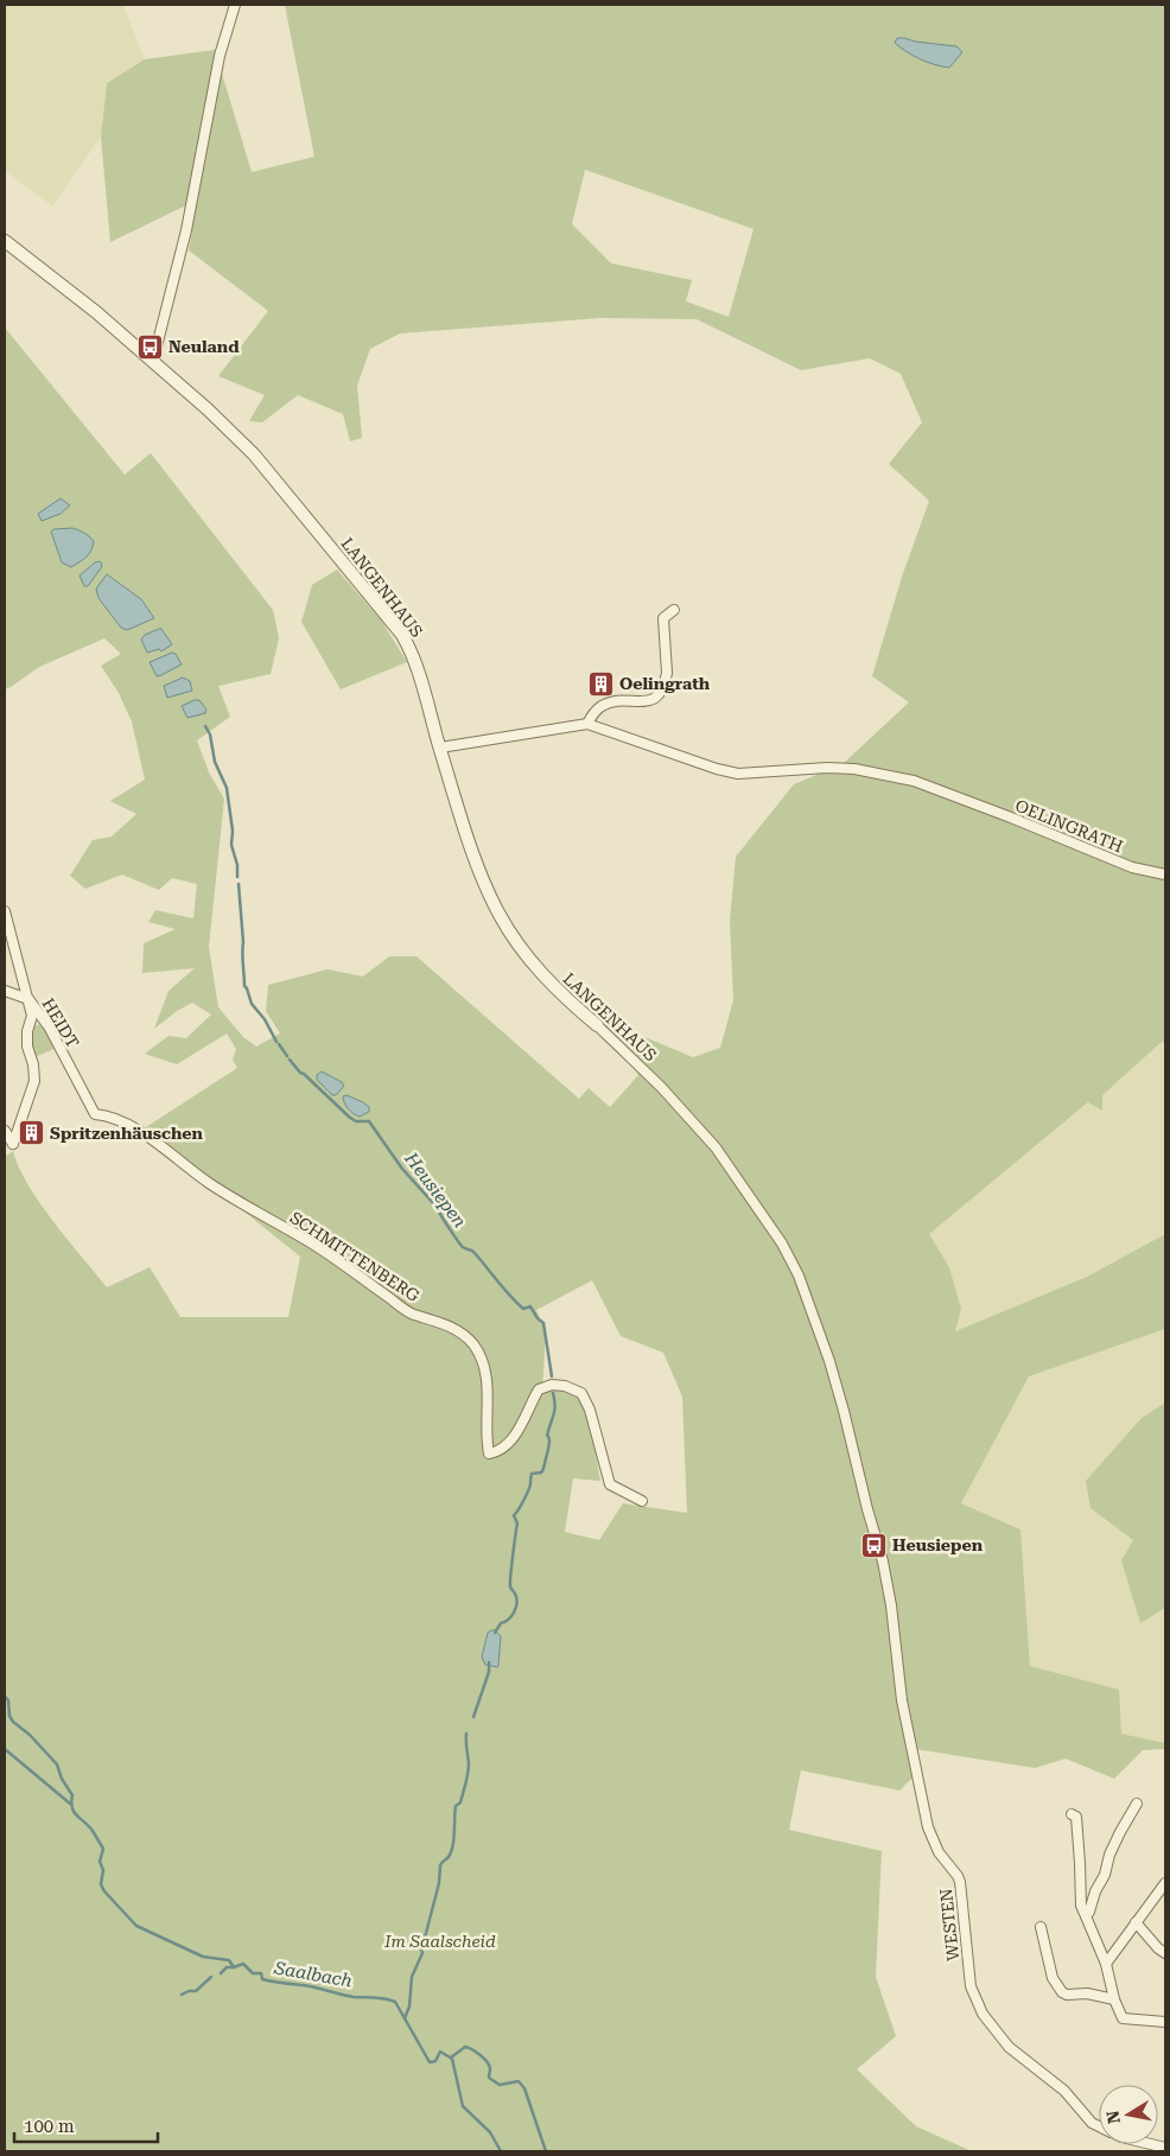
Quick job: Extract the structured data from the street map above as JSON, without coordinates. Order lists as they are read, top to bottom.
{
  "streets": {
    "street": [
      "LANGENHAUS",
      "OELINGRATH",
      "HEIDT",
      "SCHMITTENBERG",
      "WESTEN"
    ]
  },
  "crossings": [
    ["LANGENHAUS", "OELINGRATH"],
    ["LANGENHAUS", "WESTEN"],
    ["HEIDT", "SCHMITTENBERG"]
  ],
  "water": ["Heusiepen", "Saalbach"],
  "parks": ["Im Saalscheid"],
  "places": {
    "bus stop": ["Neuland", "Heusiepen"],
    "building": ["Oelingrath", "Spritzenhäuschen"]
  },
  "scale_bar": "100 m",
  "north": "left"
}
